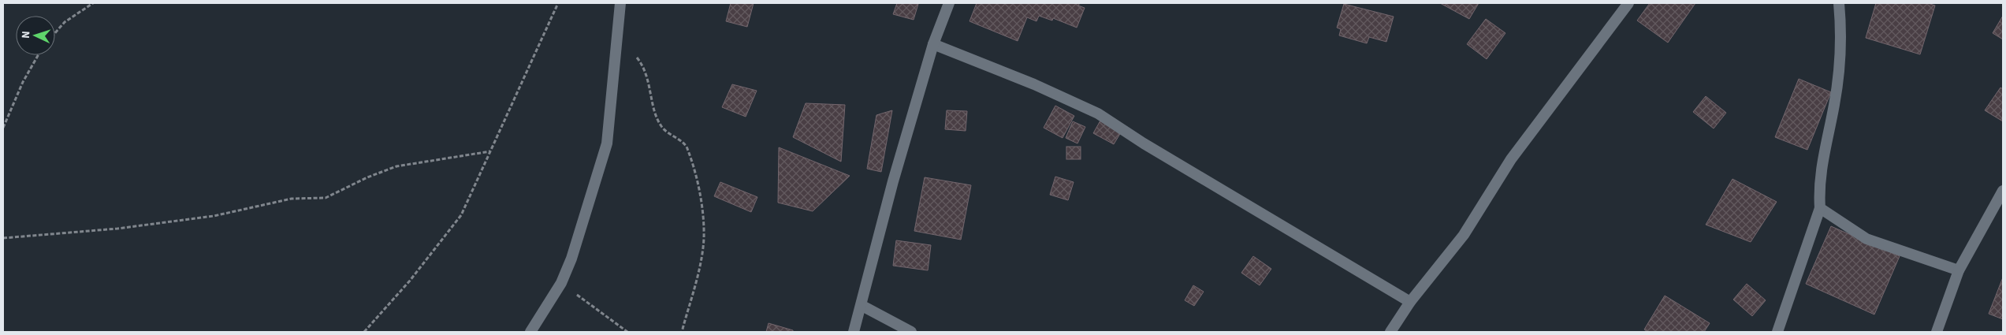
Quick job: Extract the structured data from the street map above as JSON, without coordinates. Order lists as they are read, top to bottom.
{
  "north": "left"
}
